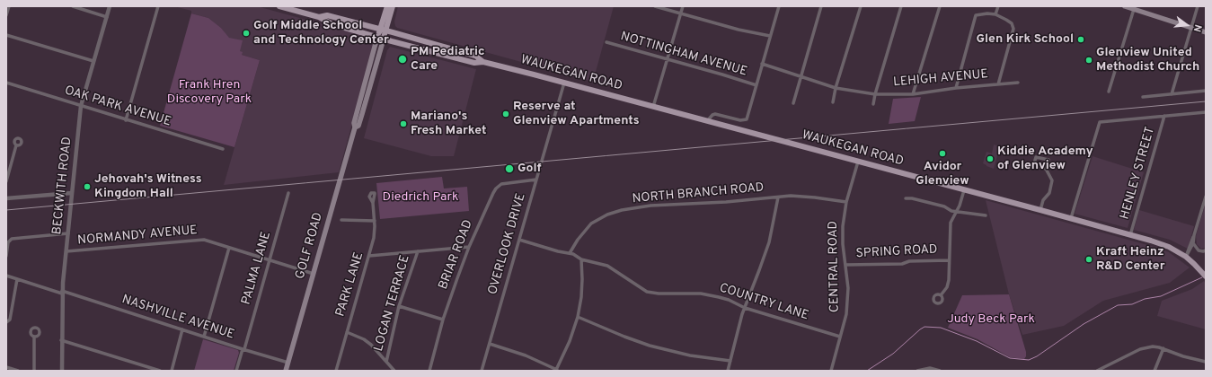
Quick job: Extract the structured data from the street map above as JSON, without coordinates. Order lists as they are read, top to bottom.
{
  "streets": {
    "main road": ["WAUKEGAN ROAD", "GOLF ROAD"],
    "street": [
      "NOTTINGHAM AVENUE",
      "LEHIGH AVENUE",
      "OAK PARK AVENUE",
      "HENLEY STREET",
      "BECKWITH ROAD",
      "NORTH BRANCH ROAD",
      "NORMANDY AVENUE",
      "OVERLOOK DRIVE",
      "SPRING ROAD",
      "BRIAR ROAD",
      "CENTRAL ROAD",
      "PALMA LANE",
      "PARK LANE",
      "COUNTRY LANE",
      "LOGAN TERRACE",
      "NASHVILLE AVENUE"
    ]
  },
  "crossings": [
    ["WAUKEGAN ROAD", "HENLEY STREET"],
    ["WAUKEGAN ROAD", "OVERLOOK DRIVE"],
    ["WAUKEGAN ROAD", "GOLF ROAD"],
    ["WAUKEGAN ROAD", "CENTRAL ROAD"],
    ["OAK PARK AVENUE", "BECKWITH ROAD"],
    ["BECKWITH ROAD", "NORMANDY AVENUE"],
    ["BECKWITH ROAD", "NASHVILLE AVENUE"],
    ["NORTH BRANCH ROAD", "CENTRAL ROAD"],
    ["NORTH BRANCH ROAD", "COUNTRY LANE"],
    ["NORMANDY AVENUE", "GOLF ROAD"],
    ["NORMANDY AVENUE", "PALMA LANE"],
    ["OVERLOOK DRIVE", "BRIAR ROAD"],
    ["OVERLOOK DRIVE", "COUNTRY LANE"],
    ["GOLF ROAD", "NASHVILLE AVENUE"],
    ["SPRING ROAD", "CENTRAL ROAD"],
    ["CENTRAL ROAD", "COUNTRY LANE"],
    ["PALMA LANE", "NASHVILLE AVENUE"]
  ],
  "parks": ["Frank Hren Discovery Park", "Diedrich Park", "Judy Beck Park"],
  "places": [
    "Golf Middle School and Technology Center",
    "Glen Kirk School",
    "PM Pediatric Care",
    "Glenview United Methodist Church",
    "Reserve at Glenview Apartments",
    "Mariano's Fresh Market",
    "Avidor Glenview",
    "Kiddie Academy of Glenview",
    "Golf",
    "Jehovah's Witness Kingdom Hall",
    "Kraft Heinz R&D Center"
  ],
  "north": "right"
}
